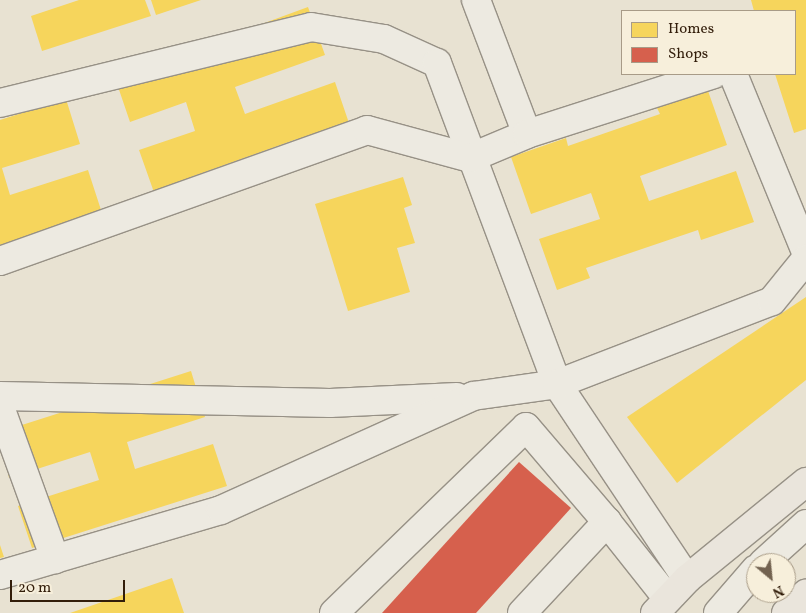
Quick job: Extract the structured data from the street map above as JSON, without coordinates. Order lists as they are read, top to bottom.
{
  "legend": ["Homes", "Shops"],
  "scale_bar": "20 m",
  "north": "bottom right"
}
